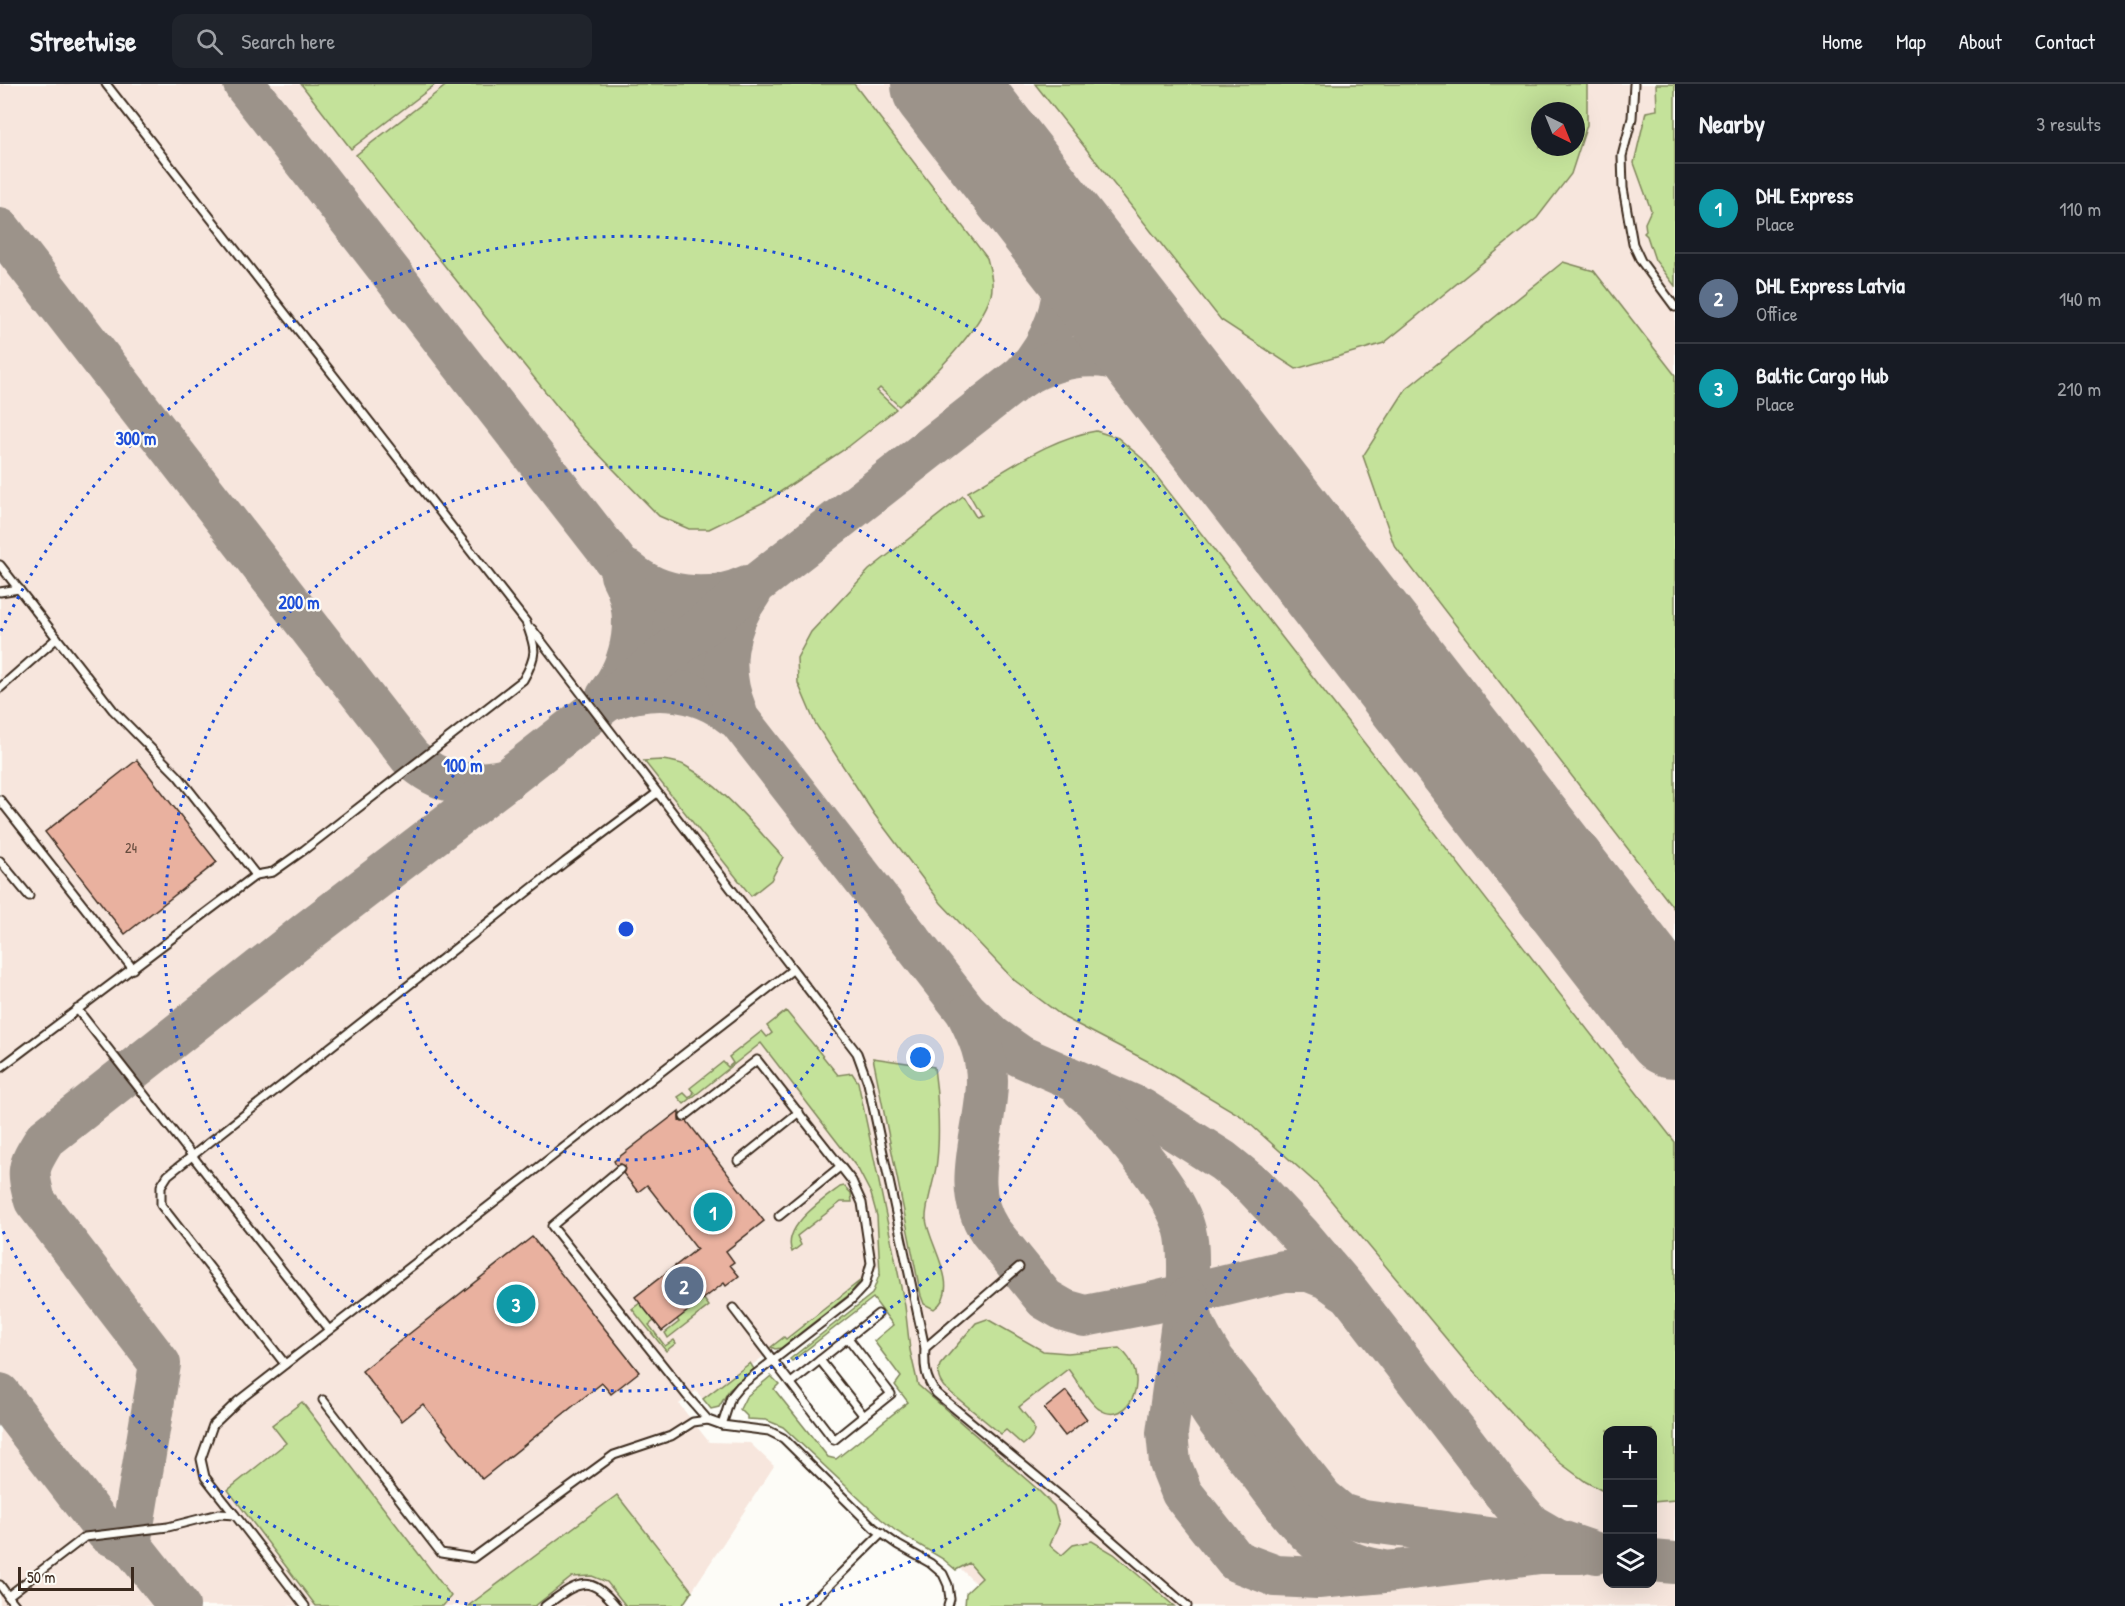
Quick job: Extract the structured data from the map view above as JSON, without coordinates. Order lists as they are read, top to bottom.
{
  "house_numbers": ["24"],
  "scale_bar": "50 m",
  "north": "bottom right",
  "page": {
    "header": "Streetwise",
    "search": "Search here",
    "nav": [
      "Home",
      "Map",
      "About",
      "Contact"
    ],
    "heading": ["Nearby", "3 results"],
    "list": [
      {
        "mark": "1",
        "name": "DHL Express",
        "note": "Place",
        "value": "110 m"
      },
      {
        "mark": "2",
        "name": "DHL Express Latvia",
        "note": "Office",
        "value": "140 m"
      },
      {
        "mark": "3",
        "name": "Baltic Cargo Hub",
        "note": "Place",
        "value": "210 m"
      }
    ],
    "pins": ["1", "2", "3"],
    "map_buttons": ["+", "−"],
    "scale": "50 m"
  },
  "rings": ["300 m", "200 m", "100 m"]
}
